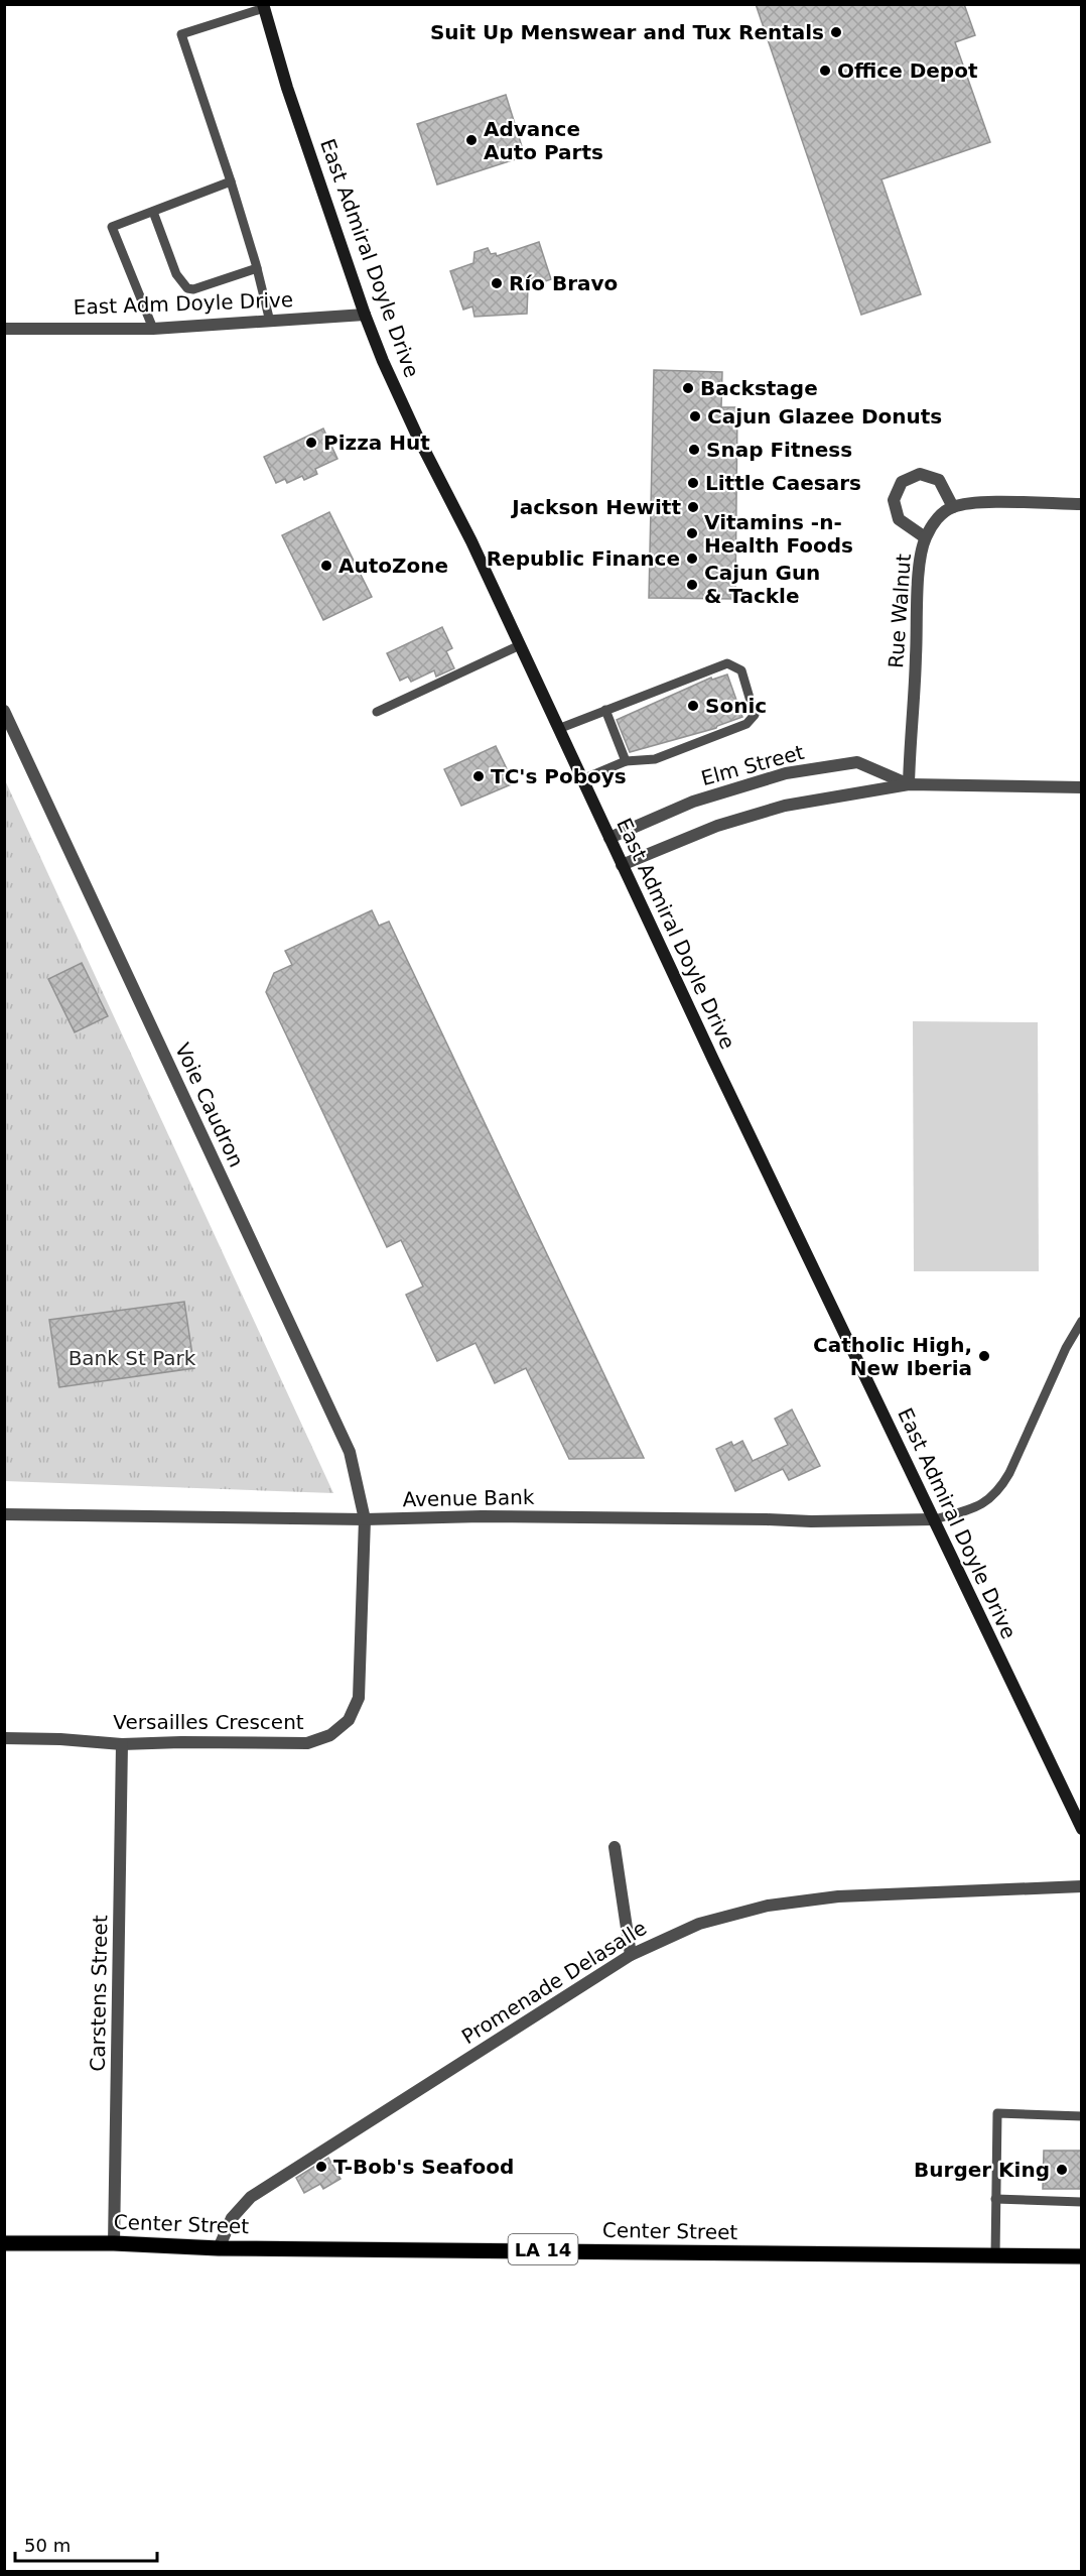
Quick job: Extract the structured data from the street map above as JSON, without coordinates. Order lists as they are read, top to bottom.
{
  "streets": {
    "main road": ["East Admiral Doyle Drive", "Center Street", "LA 14"],
    "street": [
      "East Adm Doyle Drive",
      "Rue Walnut",
      "Elm Street",
      "Voie Caudron",
      "Avenue Bank",
      "Versailles Crescent",
      "Promenade Delasalle",
      "Carstens Street"
    ]
  },
  "crossings": [
    ["East Admiral Doyle Drive", "East Adm Doyle Drive"],
    ["East Admiral Doyle Drive", "Elm Street"],
    ["East Admiral Doyle Drive", "Avenue Bank"],
    ["Rue Walnut", "Elm Street"],
    ["Voie Caudron", "Avenue Bank"],
    ["Voie Caudron", "Versailles Crescent"],
    ["Avenue Bank", "Versailles Crescent"],
    ["Versailles Crescent", "Carstens Street"],
    ["Promenade Delasalle", "Center Street"],
    ["Carstens Street", "Center Street"]
  ],
  "parks": ["Bank St Park"],
  "places": [
    "Suit Up Menswear and Tux Rentals",
    "Office Depot",
    "Advance Auto Parts",
    "Río Bravo",
    "Backstage",
    "Cajun Glazee Donuts",
    "Pizza Hut",
    "Snap Fitness",
    "Little Caesars",
    "Jackson Hewitt",
    "Vitamins -n- Health Foods",
    "Republic Finance",
    "AutoZone",
    "Cajun Gun & Tackle",
    "Sonic",
    "TC's Poboys",
    "Catholic High, New Iberia",
    "T-Bob's Seafood",
    "Burger King"
  ],
  "scale_bar": "50 m"
}
